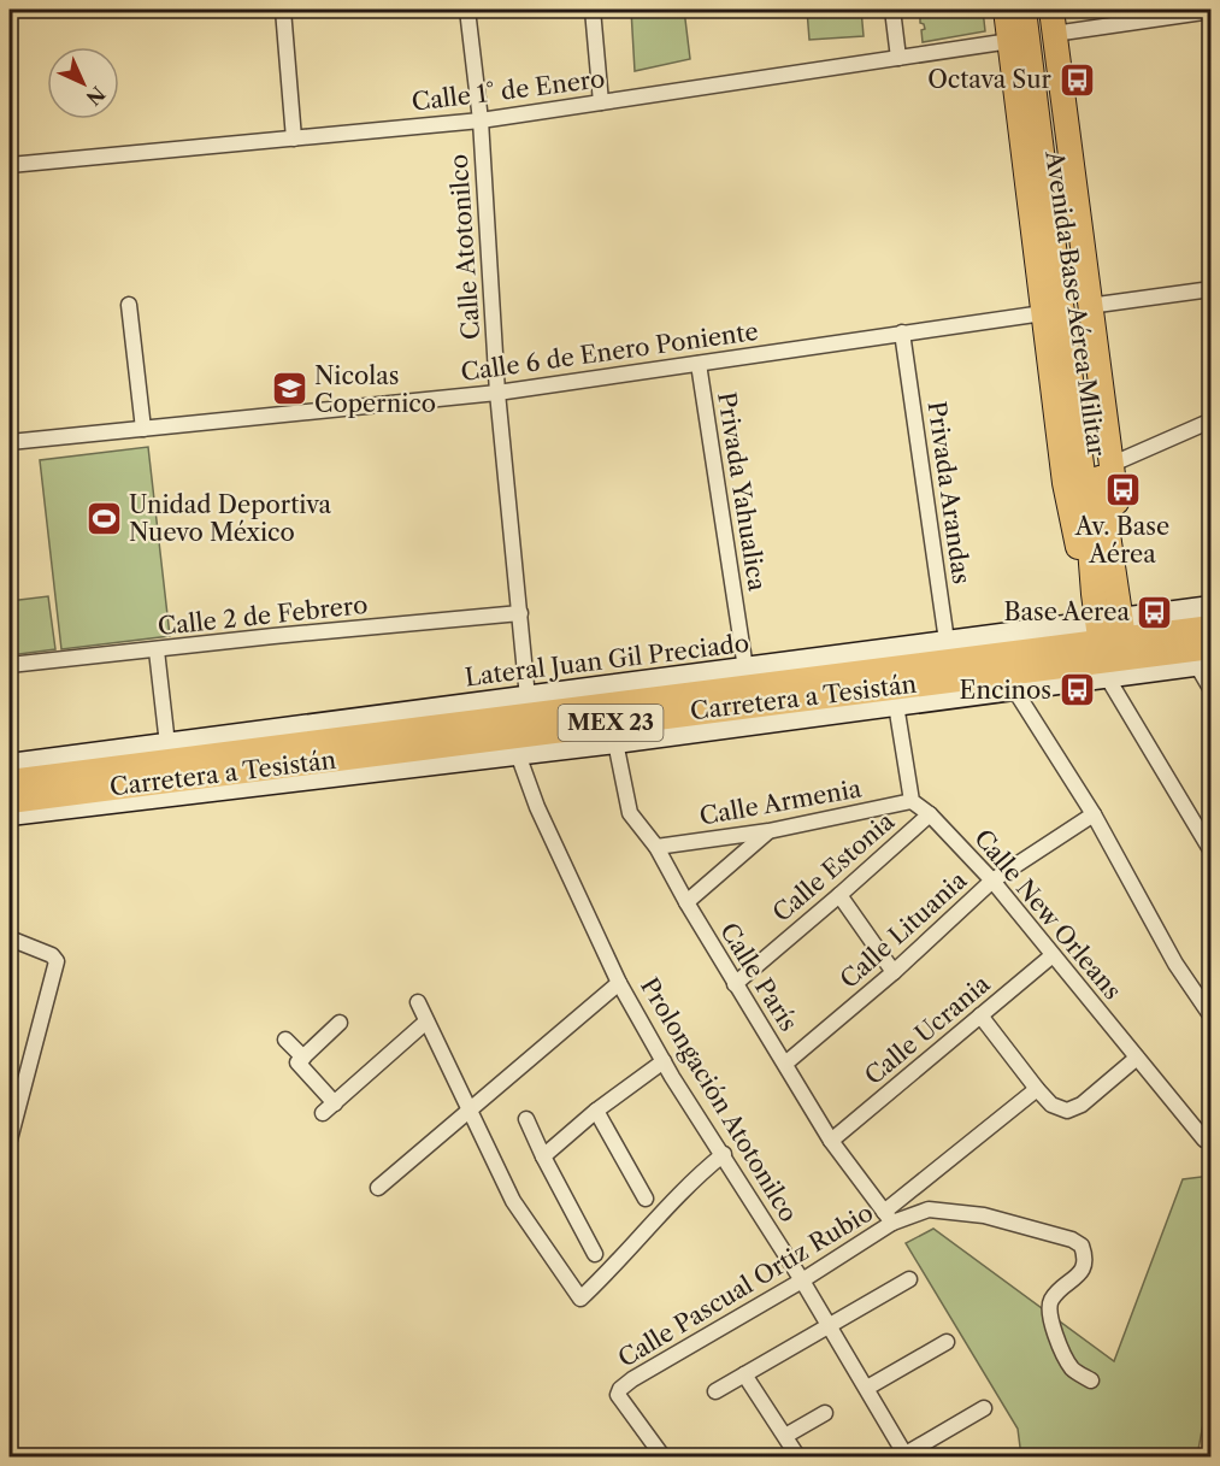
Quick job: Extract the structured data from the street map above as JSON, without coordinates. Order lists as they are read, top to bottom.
{
  "streets": {
    "main road": [
      "Avenida Base Aérea Militar",
      "Lateral Juan Gil Preciado",
      "Carretera a Tesistán",
      "MEX 23"
    ],
    "street": [
      "Calle 1° de Enero",
      "Calle Atotonilco",
      "Calle 6 de Enero Poniente",
      "Privada Yahualica",
      "Privada Arandas",
      "Calle 2 de Febrero",
      "Calle Armenia",
      "Calle Estonia",
      "Calle New Orleans",
      "Calle Lituania",
      "Calle París",
      "Calle Ucrania",
      "Prolongación Atotonilco",
      "Calle Pascual Ortiz Rubio"
    ]
  },
  "crossings": [
    ["Calle 1° de Enero", "Calle Atotonilco"],
    ["Calle 1° de Enero", "Avenida Base Aérea Militar"],
    ["Calle Atotonilco", "Calle 6 de Enero Poniente"],
    ["Calle Atotonilco", "Calle 2 de Febrero"],
    ["Calle Atotonilco", "Lateral Juan Gil Preciado"],
    ["Avenida Base Aérea Militar", "Calle 6 de Enero Poniente"],
    ["Avenida Base Aérea Militar", "Carretera a Tesistán"],
    ["Calle 6 de Enero Poniente", "Privada Yahualica"],
    ["Calle 6 de Enero Poniente", "Privada Arandas"],
    ["Privada Yahualica", "Lateral Juan Gil Preciado"],
    ["Privada Arandas", "Lateral Juan Gil Preciado"],
    ["Privada Arandas", "Carretera a Tesistán"],
    ["Lateral Juan Gil Preciado", "Carretera a Tesistán"],
    ["Calle Armenia", "Calle New Orleans"],
    ["Calle Armenia", "Calle París"],
    ["Calle Estonia", "Calle New Orleans"],
    ["Calle Estonia", "Calle París"],
    ["Calle New Orleans", "Calle Lituania"],
    ["Calle New Orleans", "Calle Ucrania"],
    ["Calle Lituania", "Calle París"],
    ["Calle París", "Calle Ucrania"],
    ["Calle París", "Calle Pascual Ortiz Rubio"],
    ["Prolongación Atotonilco", "Calle Pascual Ortiz Rubio"]
  ],
  "places": {
    "bus stop": [
      "Octava Sur",
      "Av. Base Aérea",
      "Base Aerea",
      "Encinos"
    ],
    "school or university": ["Nicolas Copernico"],
    "sports": ["Unidad Deportiva Nuevo México"]
  },
  "north": "bottom right"
}
